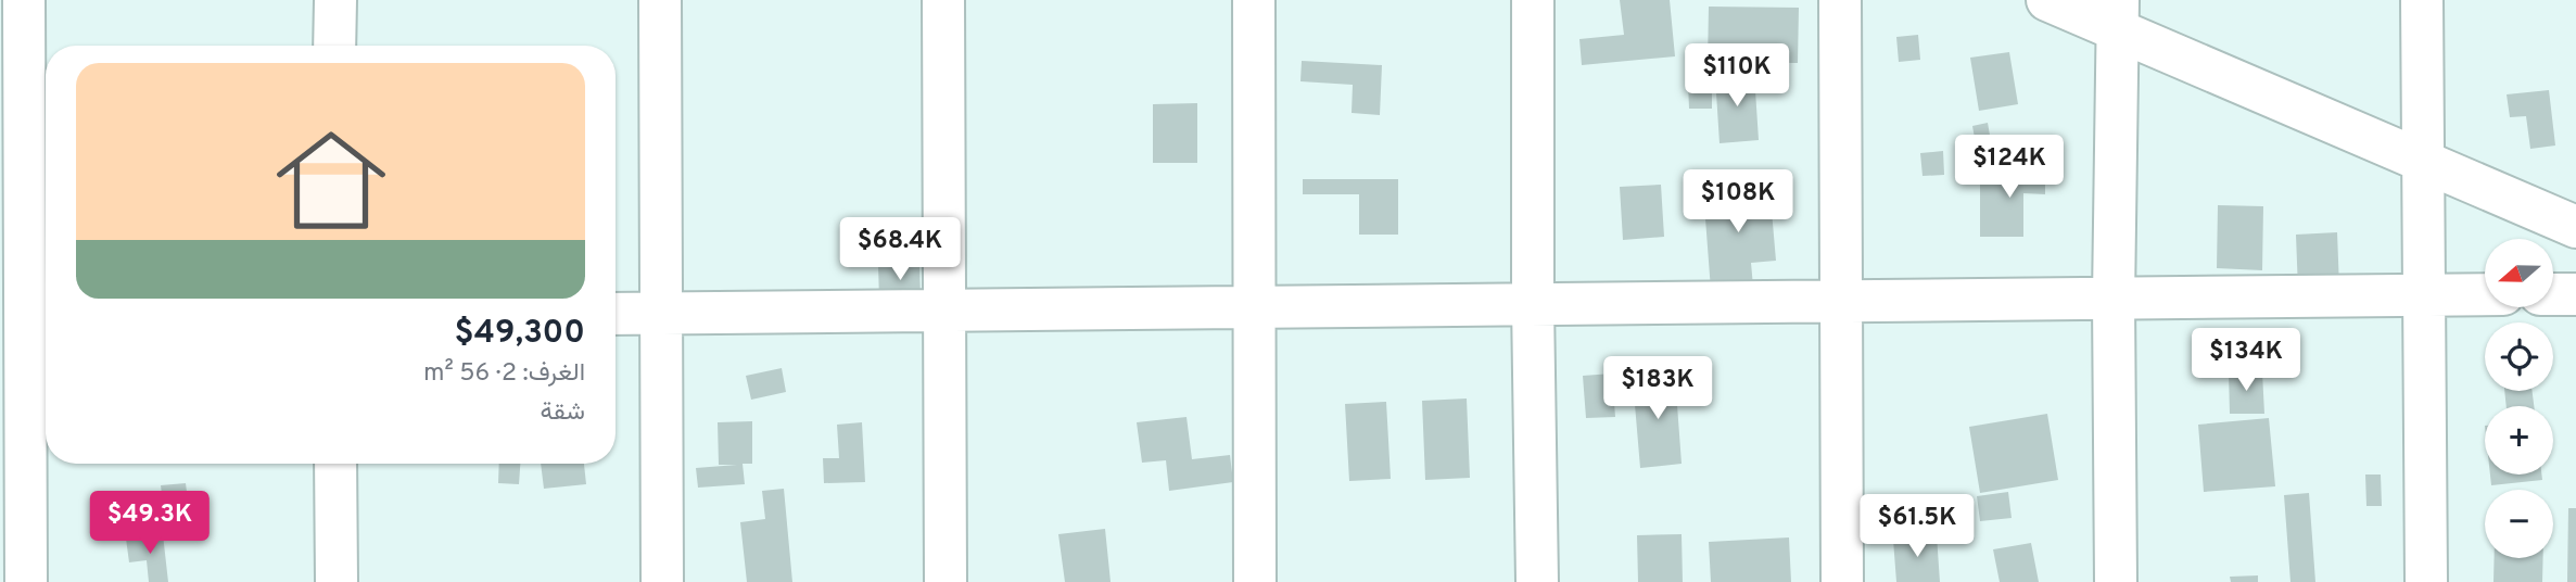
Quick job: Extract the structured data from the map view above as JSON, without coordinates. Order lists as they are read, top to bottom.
{
  "north": "left",
  "page": {
    "price": [
      "$110K",
      "$124K",
      "$108K",
      "$68.4K",
      "$134K",
      "$183K",
      "$49.3K",
      "$61.5K"
    ],
    "list": [
      {
        "name": "$49,300",
        "note": "الغرف: 2 · 56 m² · شقة"
      }
    ],
    "map_buttons": ["+", "−"]
  }
}
